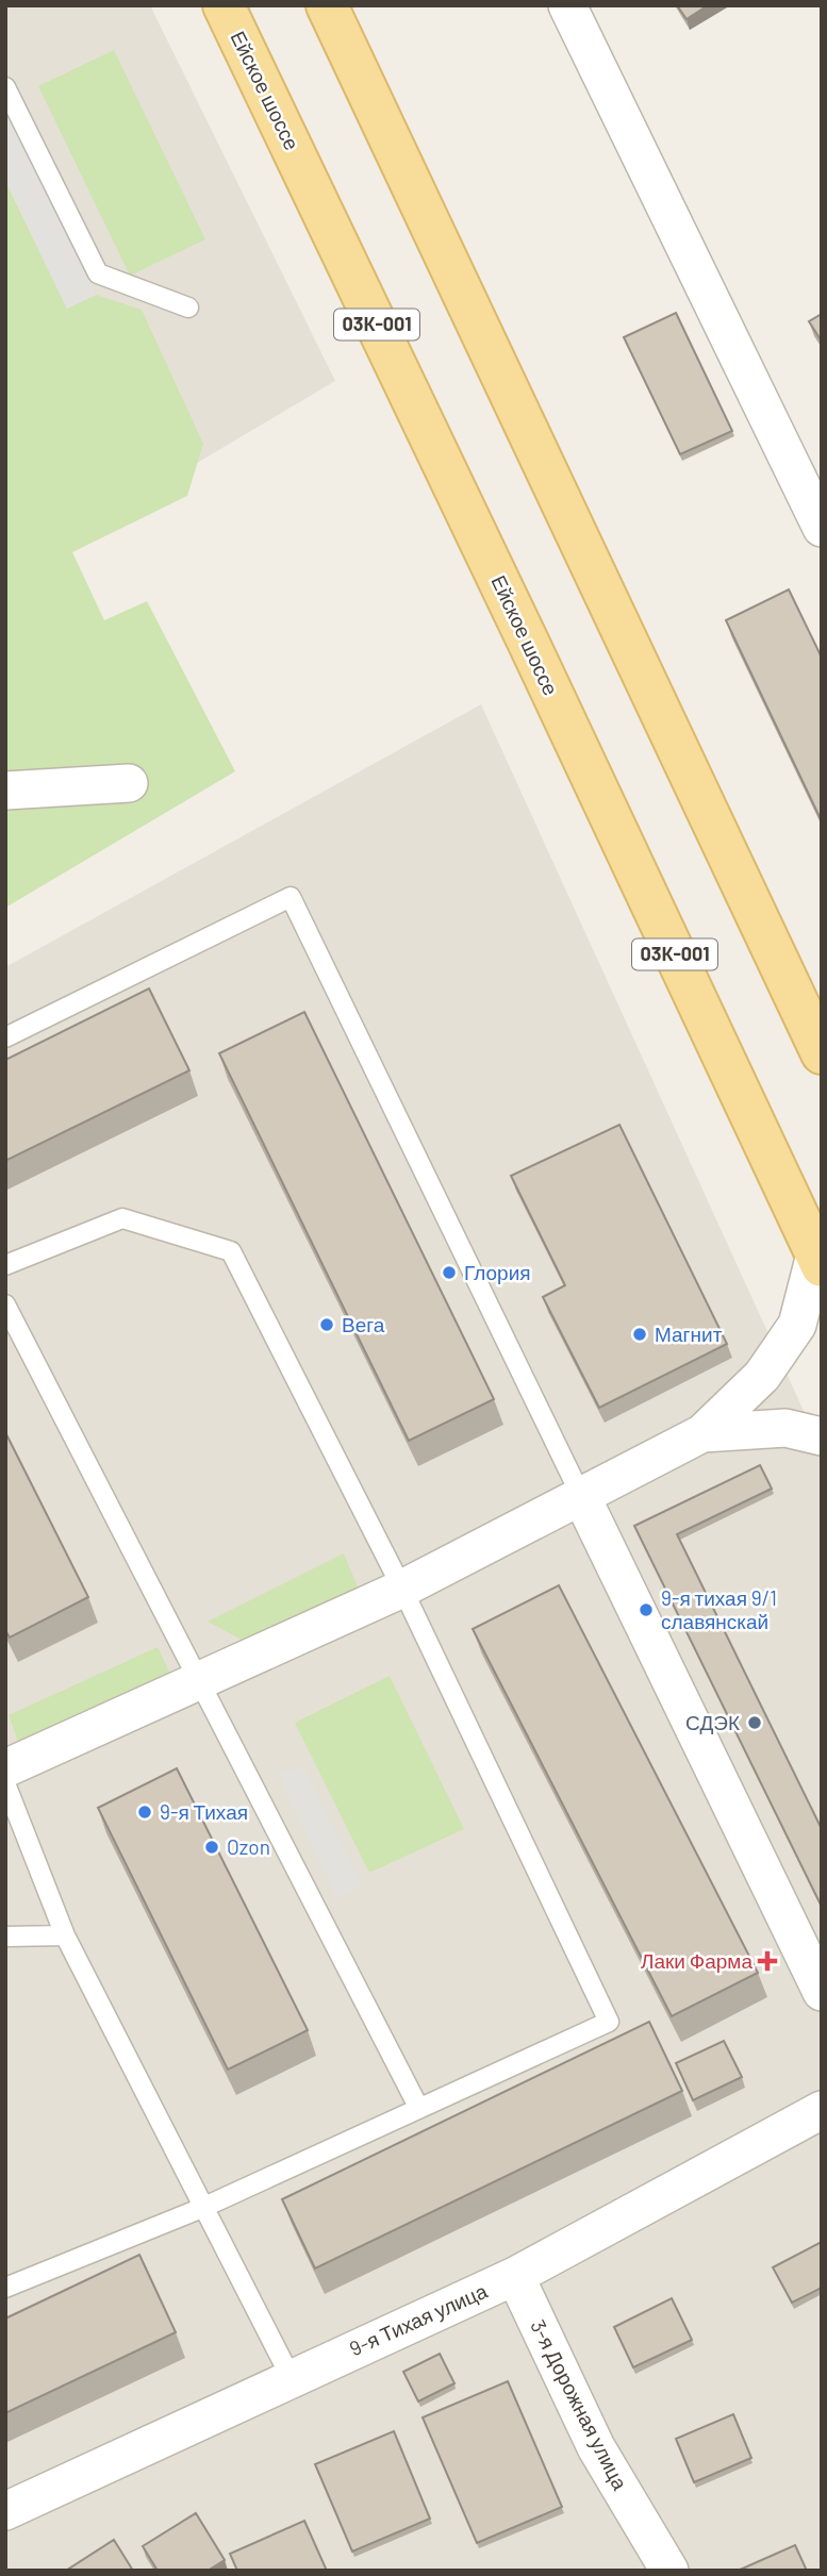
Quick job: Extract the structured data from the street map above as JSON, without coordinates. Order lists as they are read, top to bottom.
{
  "streets": {
    "main road": ["Ейское шоссе", "03К-001"],
    "street": ["9-я Тихая улица", "3-я Дорожная улица"]
  },
  "crossings": [
    ["9-я Тихая улица", "3-я Дорожная улица"]
  ],
  "places": {
    "other": [
      "Глория",
      "Вега",
      "Магнит",
      "9-я тихая 9/1 славянскай",
      "СДЭК",
      "9-я Тихая",
      "Ozon"
    ],
    "health": ["Лаки Фарма"]
  }
}
